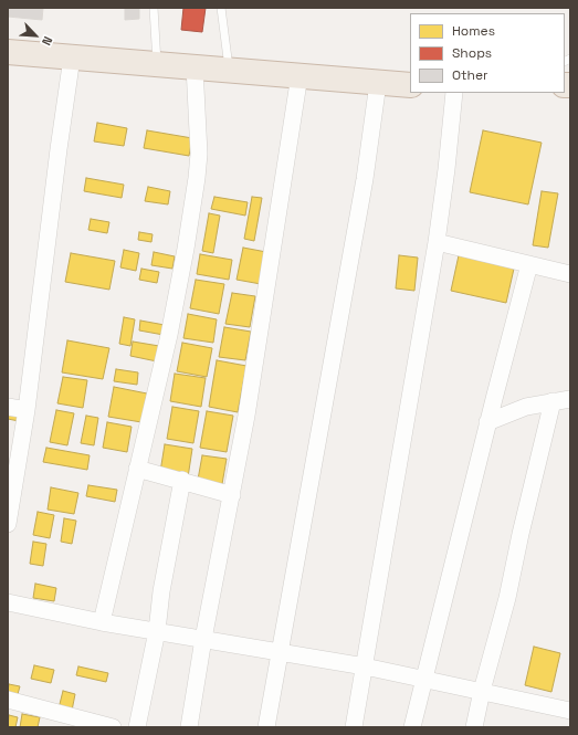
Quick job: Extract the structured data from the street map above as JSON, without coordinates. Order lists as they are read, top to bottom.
{
  "legend": ["Homes", "Shops", "Other"],
  "north": "bottom right"
}
